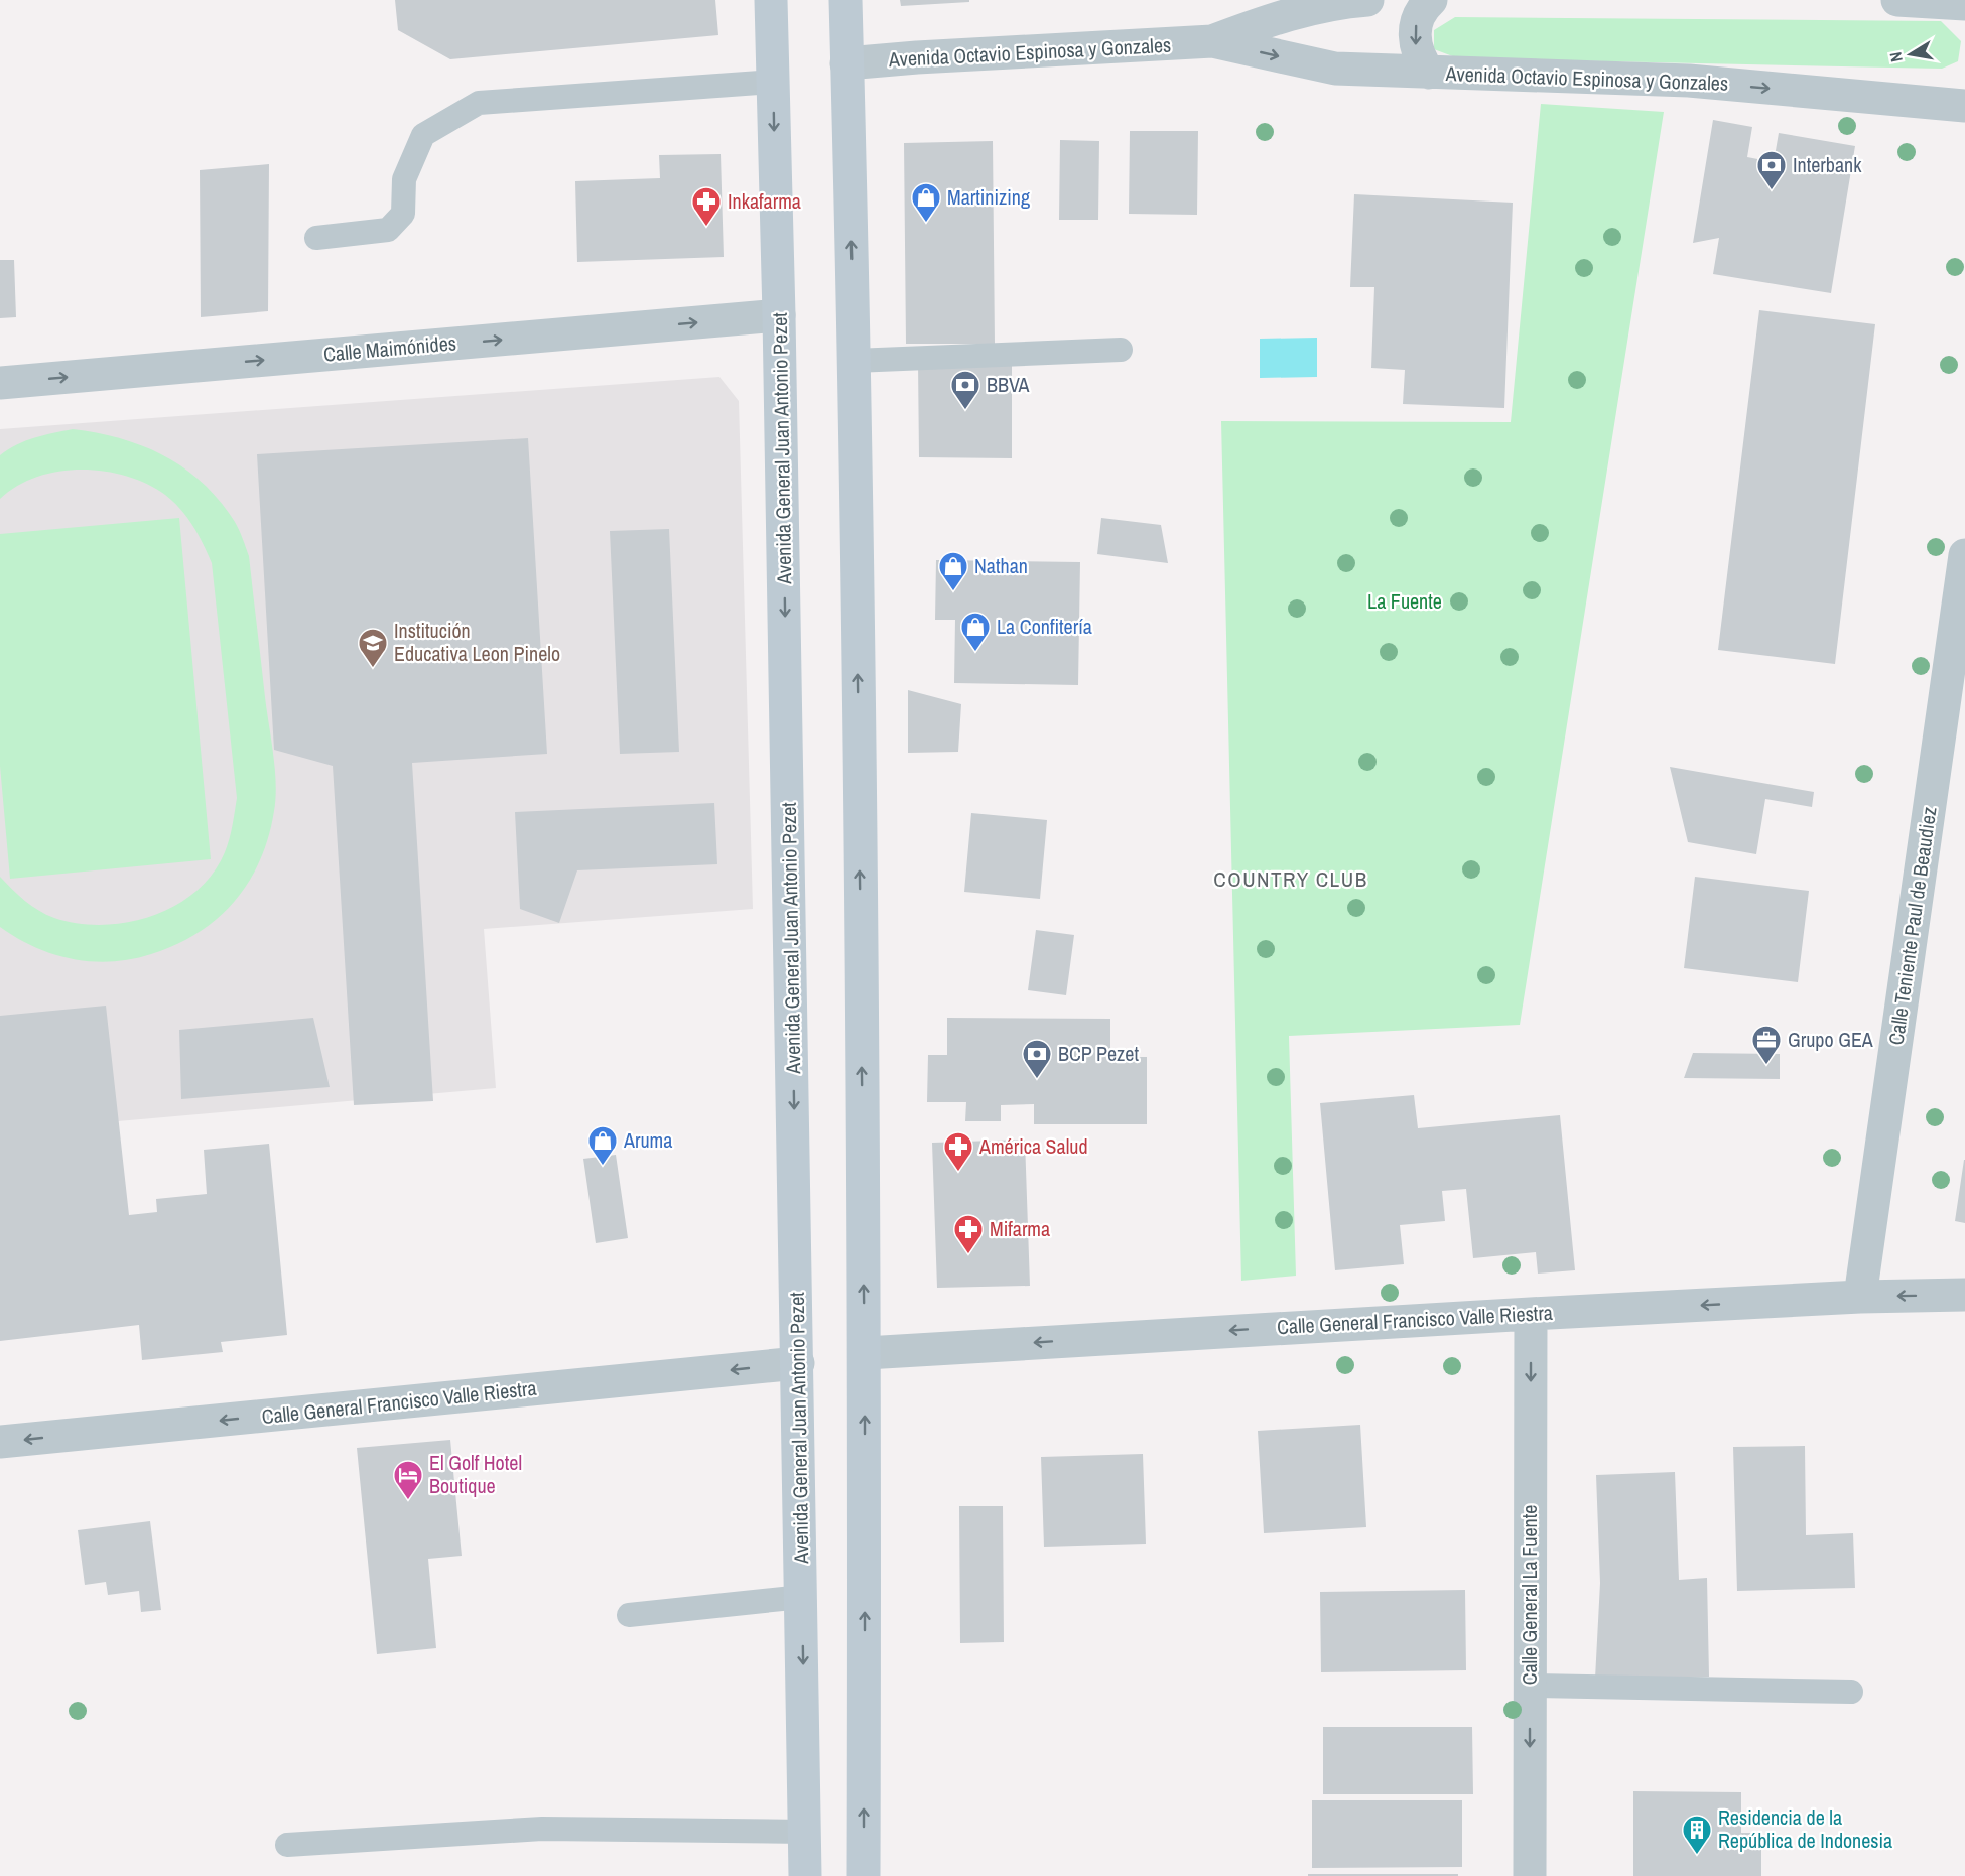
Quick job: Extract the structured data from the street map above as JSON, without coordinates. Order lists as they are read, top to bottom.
{
  "streets": {
    "street": [
      "Avenida Octavio Espinosa y Gonzales",
      "Calle Maimónides",
      "Avenida General Juan Antonio Pezet",
      "Calle Teniente Paul de Beaudiez",
      "Calle General Francisco Valle Riestra",
      "Calle General La Fuente"
    ]
  },
  "crossings": [
    ["Calle Maimónides", "Avenida General Juan Antonio Pezet"],
    ["Avenida General Juan Antonio Pezet", "Calle General Francisco Valle Riestra"],
    ["Calle Teniente Paul de Beaudiez", "Calle General Francisco Valle Riestra"],
    ["Calle General Francisco Valle Riestra", "Calle General La Fuente"]
  ],
  "one_way": ["Calle Maimónides", "Calle General Francisco Valle Riestra", "Calle General La Fuente"],
  "districts": ["COUNTRY CLUB"],
  "parks": ["La Fuente"],
  "places": {
    "bank": ["Interbank", "BBVA", "BCP Pezet"],
    "shop": [
      "Martinizing",
      "Nathan",
      "La Confitería",
      "Aruma"
    ],
    "pharmacy": ["Inkafarma", "América Salud", "Mifarma"],
    "school or university": ["Institución Educativa Leon Pinelo"],
    "office": ["Grupo GEA"],
    "hotel": ["El Golf Hotel Boutique"],
    "building": ["Residencia de la República de Indonesia"]
  },
  "north": "left"
}
